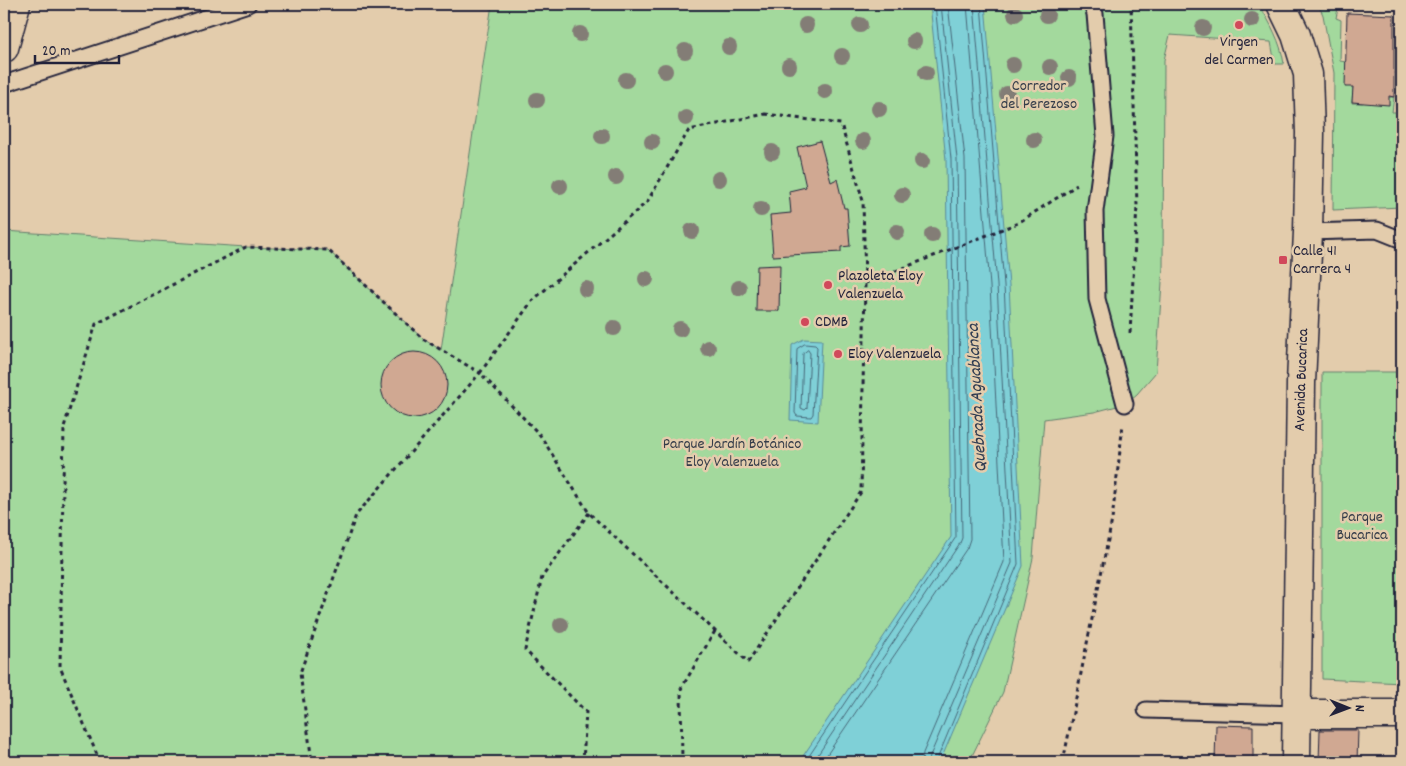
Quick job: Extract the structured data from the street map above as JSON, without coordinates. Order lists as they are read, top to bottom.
{
  "streets": {
    "main road": ["Avenida Bucarica"]
  },
  "water": ["Quebrada Aguablanca"],
  "parks": ["Corredor del Perezoso", "Parque Jardín Botánico Eloy Valenzuela", "Parque Bucarica"],
  "places": {
    "other": [
      "Virgen del Carmen",
      "Plazoleta Eloy Valenzuela",
      "CDMB",
      "Eloy Valenzuela"
    ],
    "transit": ["Calle 41 Carrera 4"]
  },
  "scale_bar": "20 m",
  "north": "right"
}
